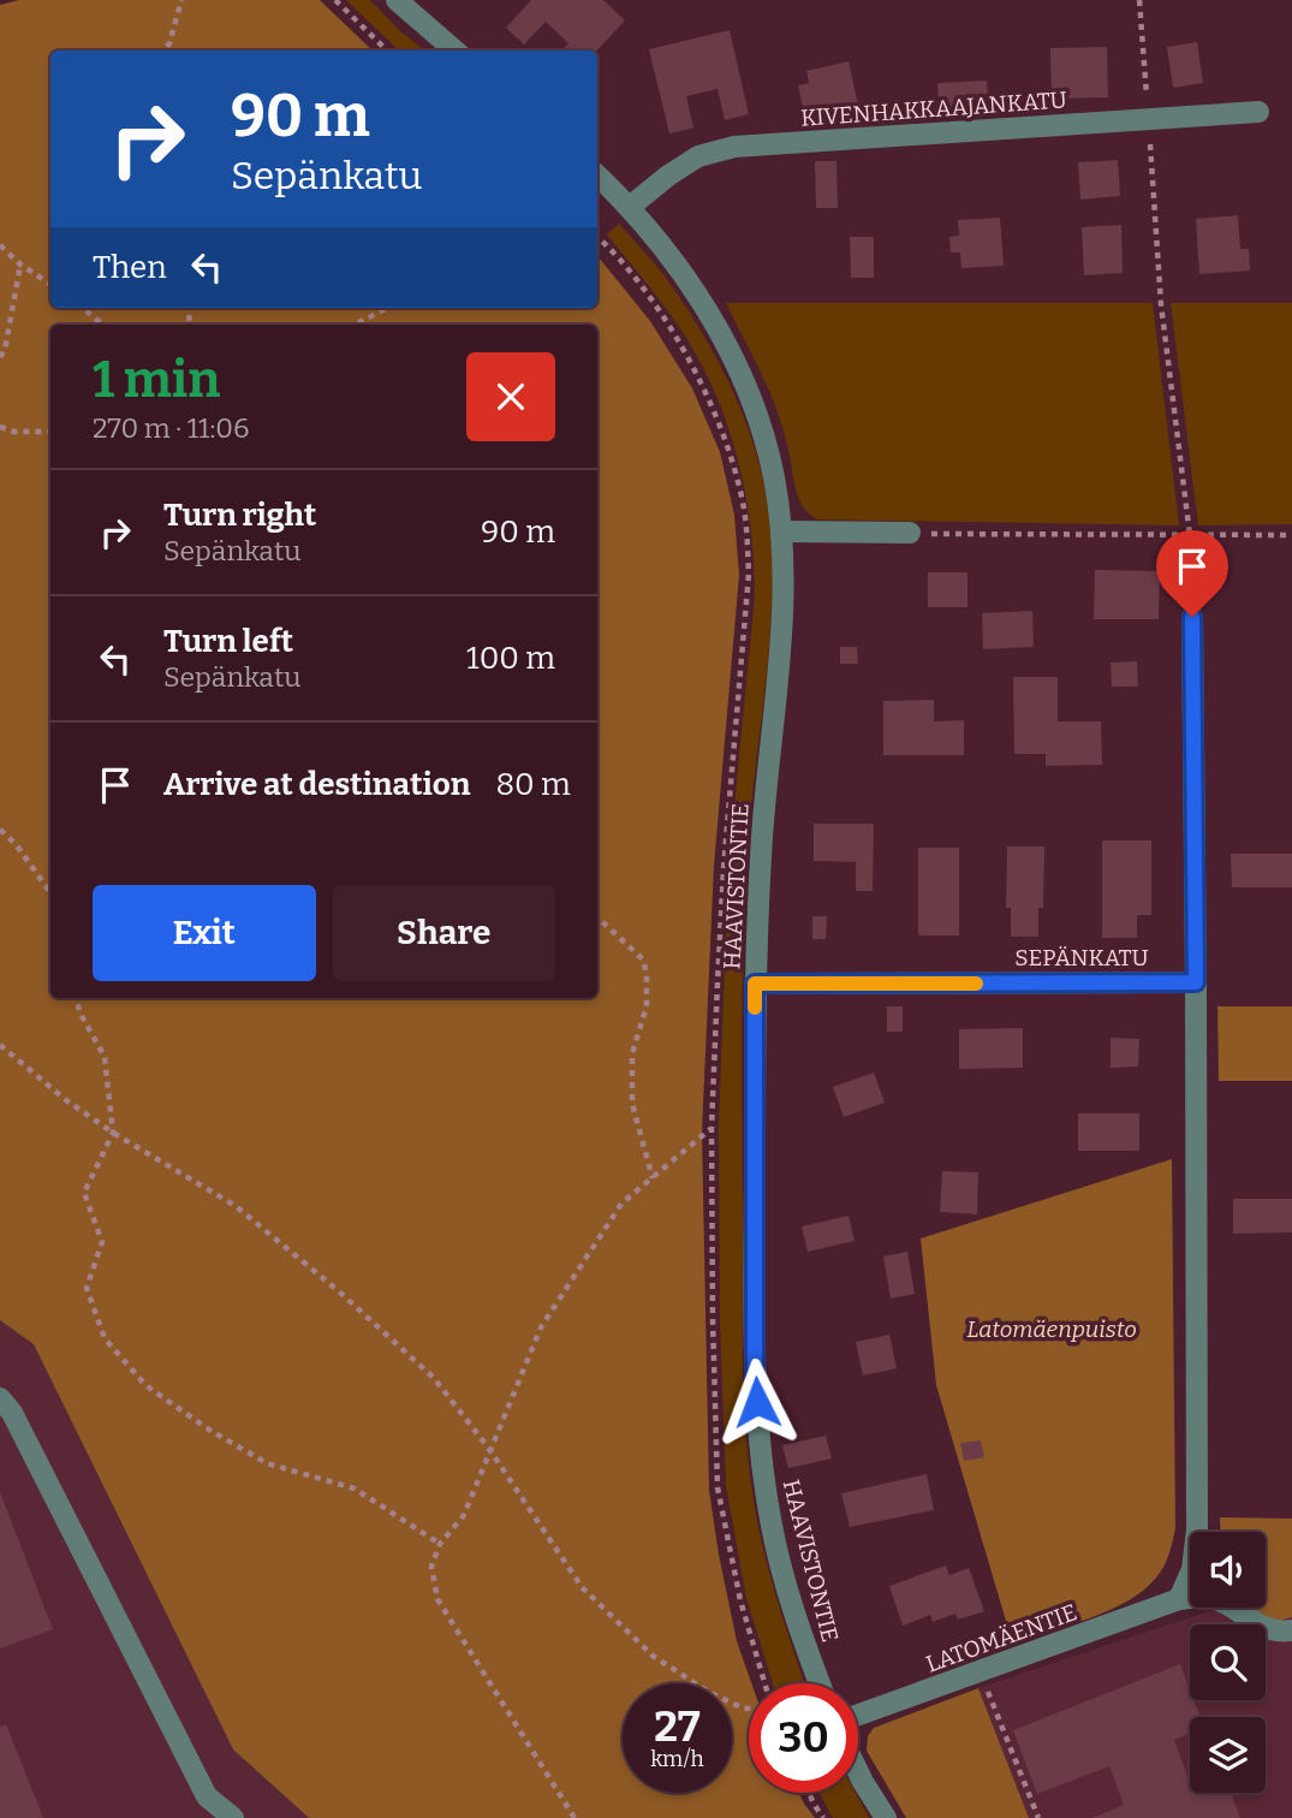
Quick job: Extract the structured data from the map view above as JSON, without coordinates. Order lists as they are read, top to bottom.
{
  "streets": {
    "street": [
      "KIVENHAKKAAJANKATU",
      "HAAVISTONTIE",
      "SEPÄNKATU",
      "LATOMÄENTIE"
    ]
  },
  "crossings": [
    ["KIVENHAKKAAJANKATU", "HAAVISTONTIE"],
    ["HAAVISTONTIE", "SEPÄNKATU"]
  ],
  "parks": ["Latomäenpuisto"],
  "page": {
    "turn": ["90 m", "Sepänkatu"],
    "then": "Then",
    "heading": ["1 min", "270 m · 11:06"],
    "list": [
      {
        "name": "Turn right",
        "note": "Sepänkatu",
        "value": "90 m"
      },
      {
        "name": "Turn left",
        "note": "Sepänkatu",
        "value": "100 m"
      },
      {
        "name": "Arrive at destination",
        "value": "80 m"
      }
    ],
    "buttons": ["Exit", "Share"],
    "speed": "27 km/h",
    "limit": "30"
  }
}
